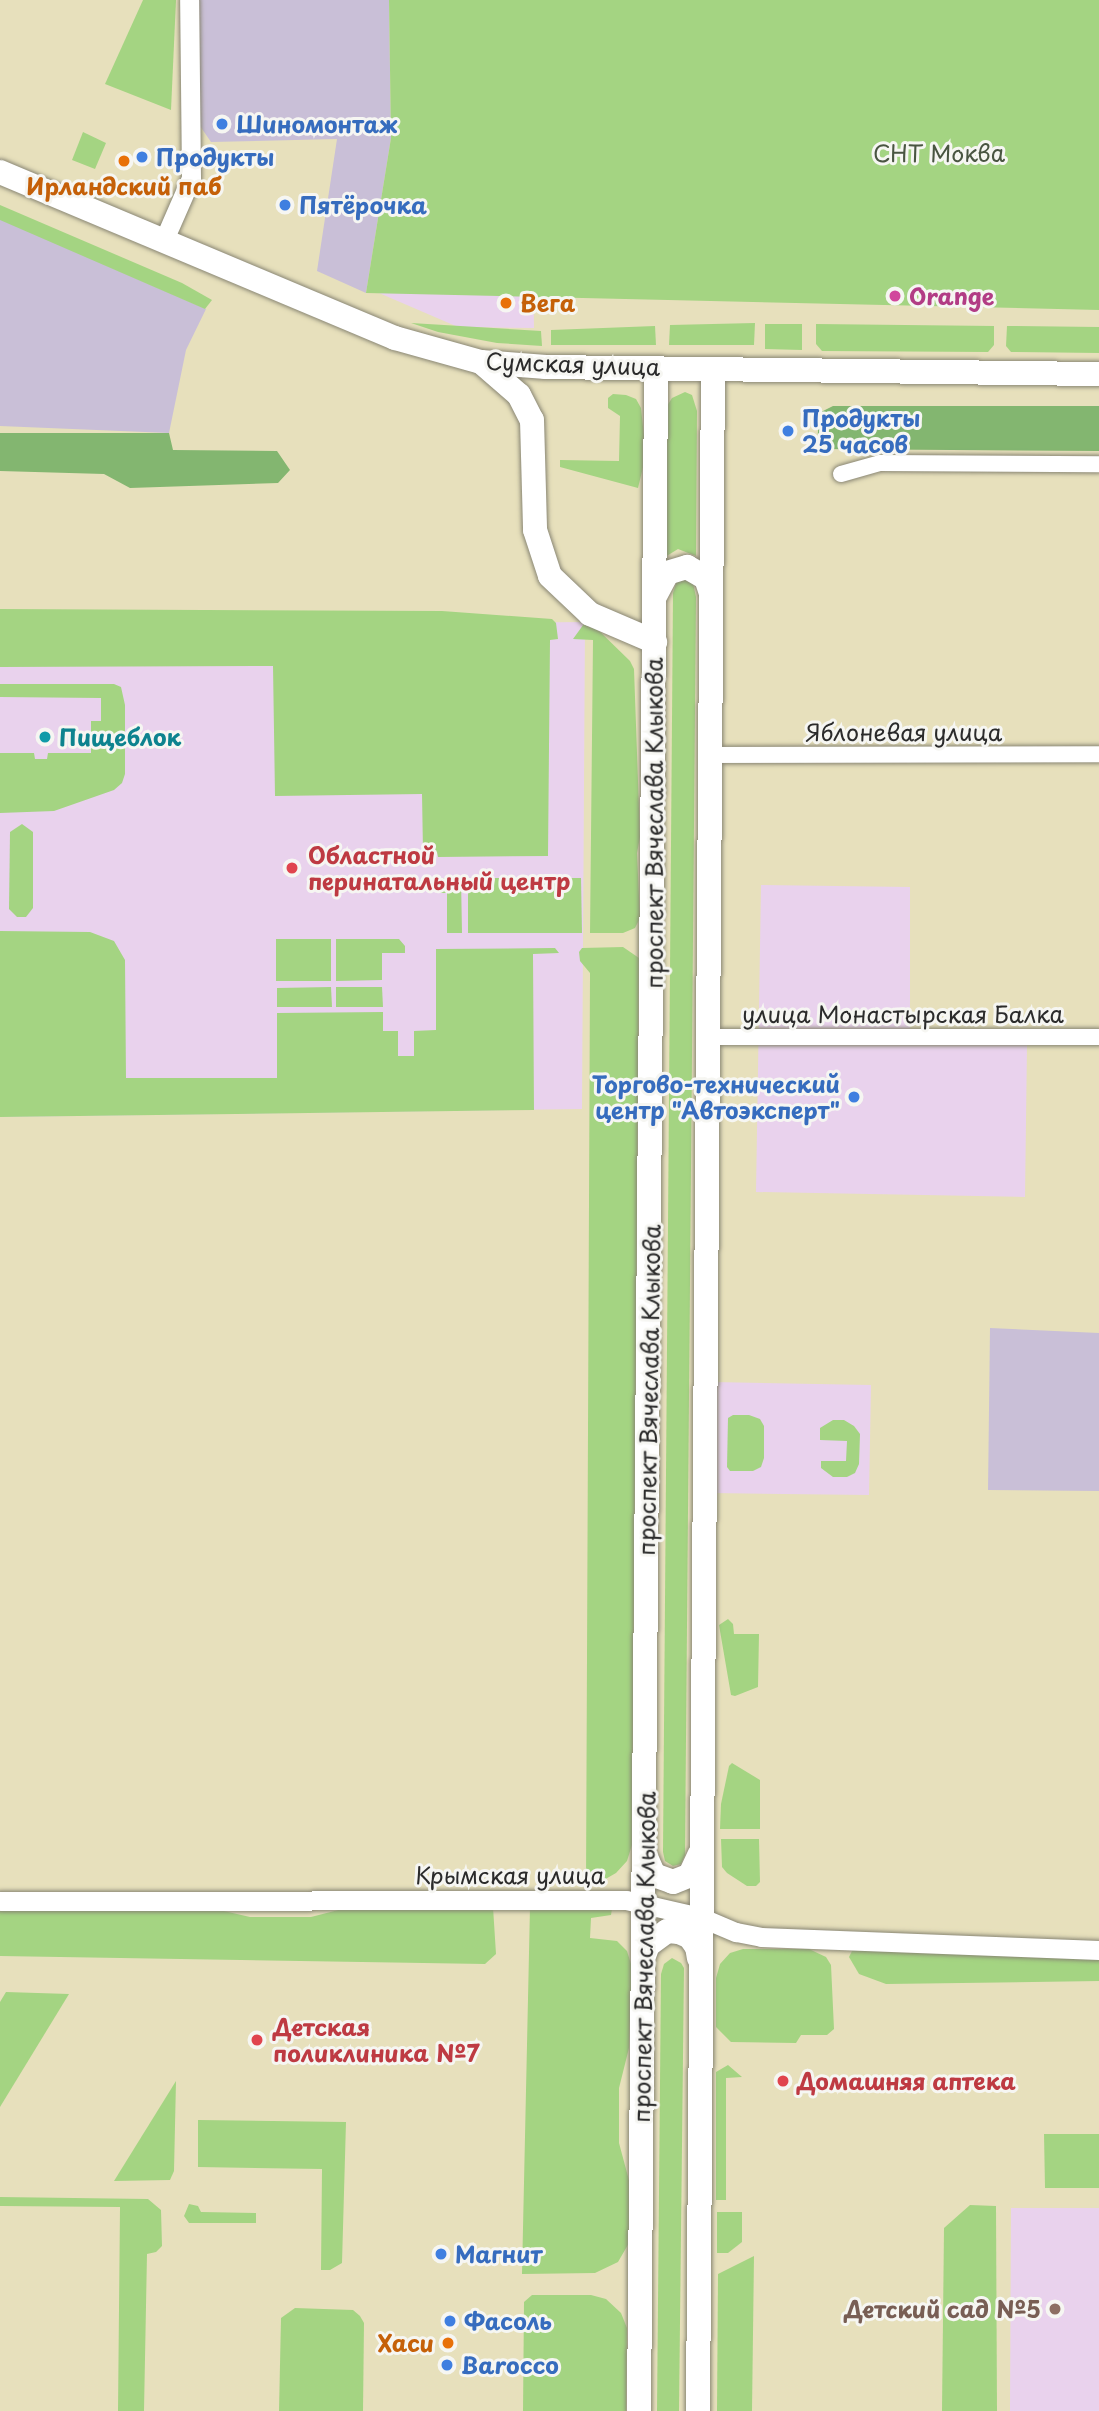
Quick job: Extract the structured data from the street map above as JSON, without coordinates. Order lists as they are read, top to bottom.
{
  "streets": {
    "main road": ["Сумская улица", "проспект Вячеслава Клыкова"],
    "street": ["Яблоневая улица", "улица Монастырская Балка", "Крымская улица"]
  },
  "crossings": [
    ["Сумская улица", "проспект Вячеслава Клыкова"],
    ["проспект Вячеслава Клыкова", "Крымская улица"]
  ],
  "parks": ["СНТ Моква"],
  "places": [
    "Шиномонтаж",
    "Продукты",
    "Ирландский паб",
    "Пятёрочка",
    "Orange",
    "Вега",
    "Продукты 25 часов",
    "Пищеблок",
    "Областной перинатальный центр",
    "Торгово-технический центр \"Автоэксперт\"",
    "Детская поликлиника №7",
    "Домашняя аптека",
    "Магнит",
    "Детский сад №5",
    "Фасоль",
    "Хаси",
    "Barocco"
  ]
}
